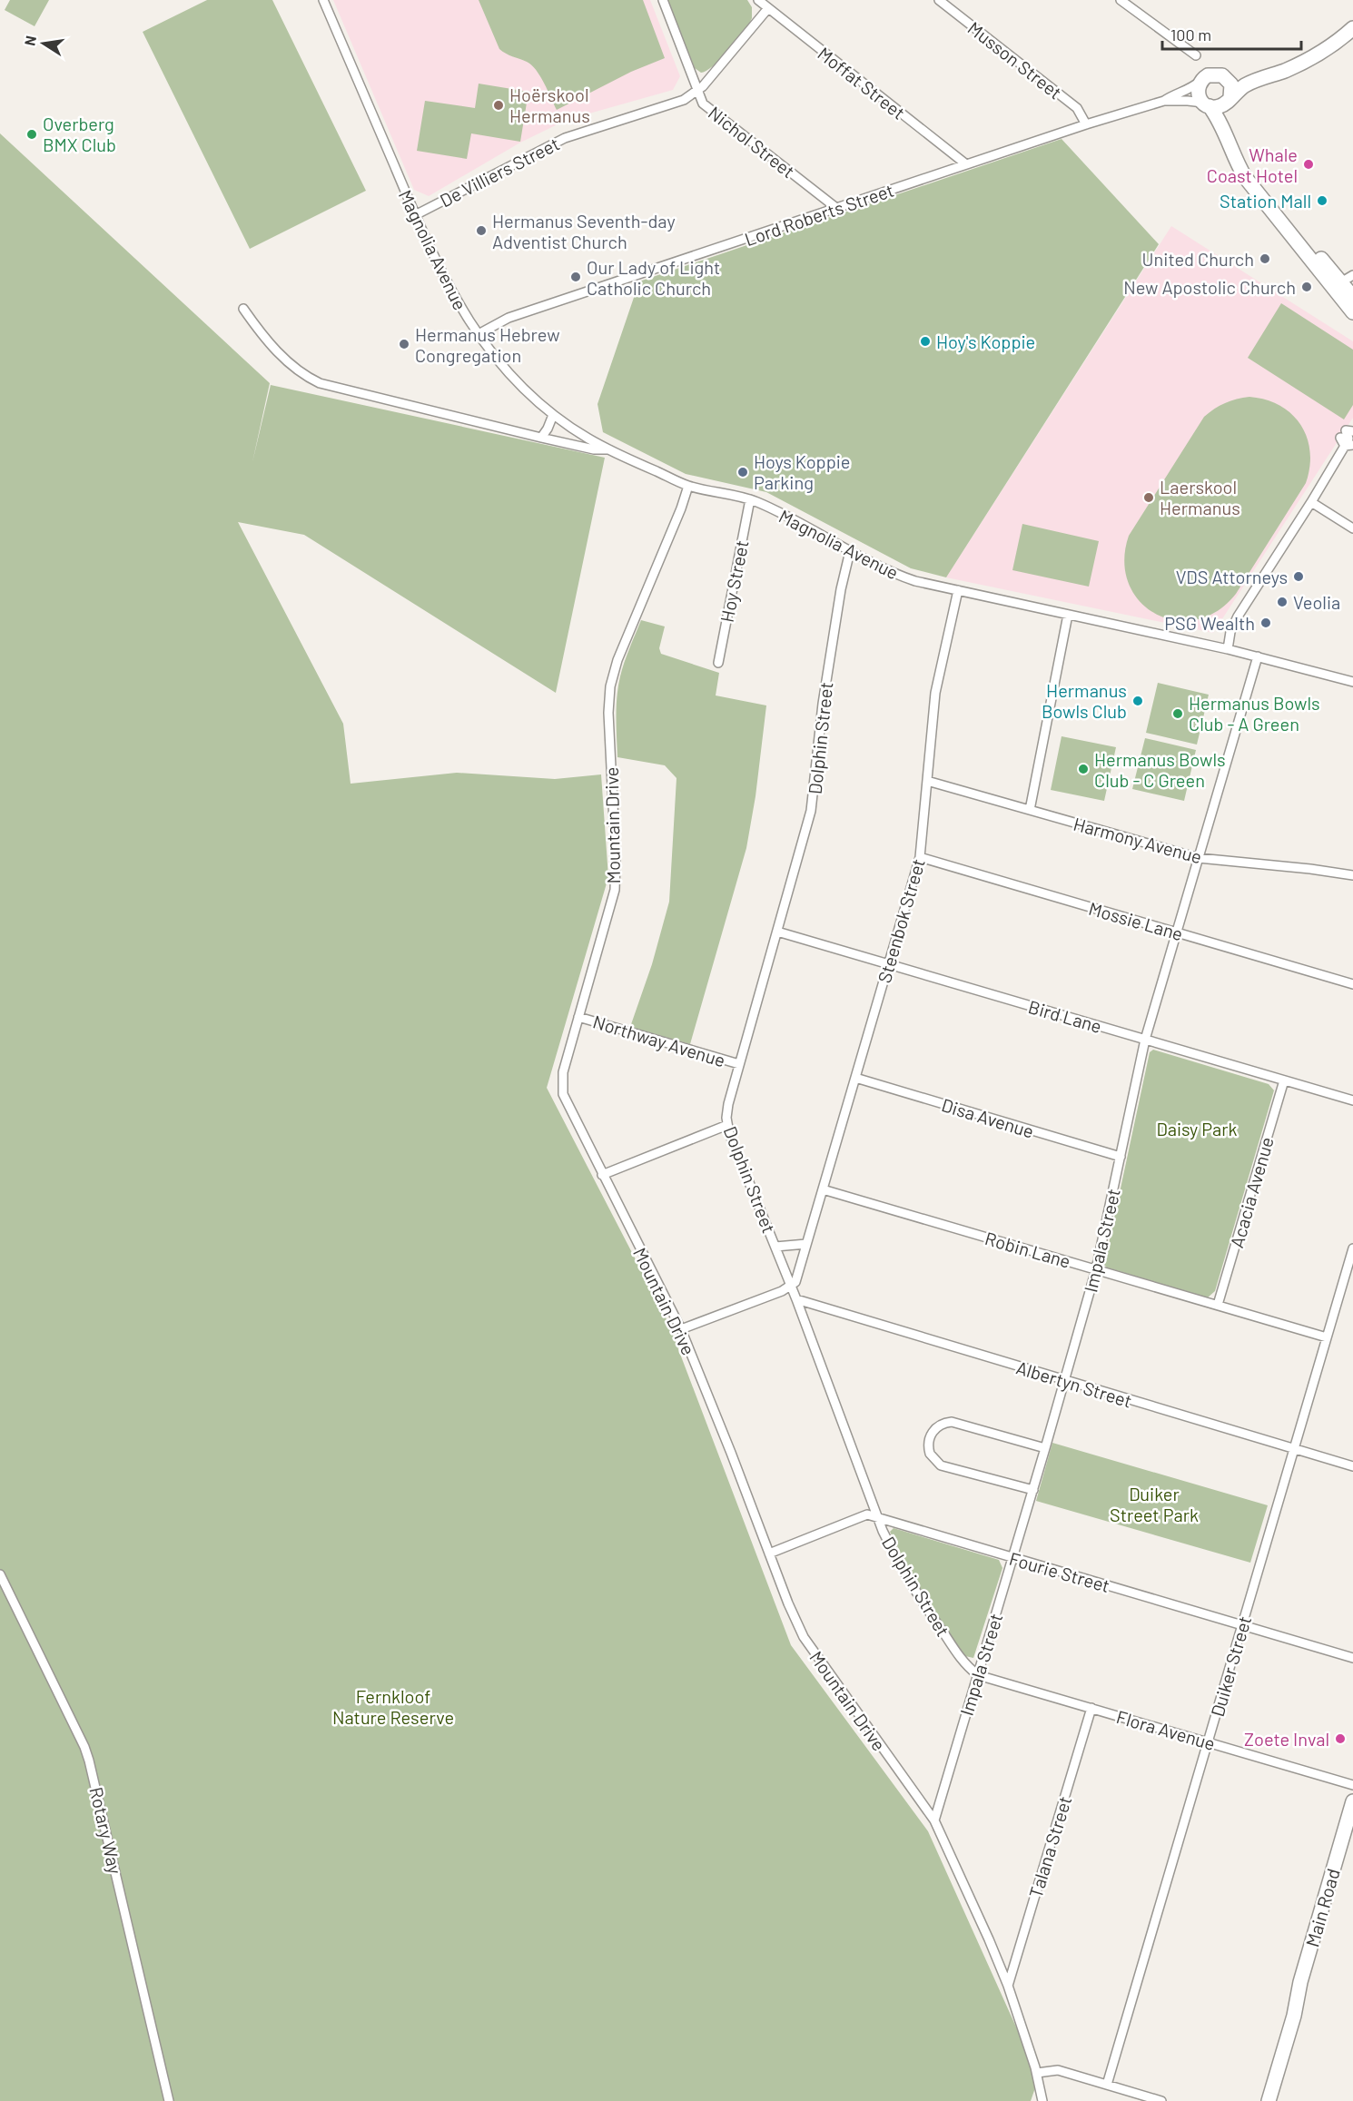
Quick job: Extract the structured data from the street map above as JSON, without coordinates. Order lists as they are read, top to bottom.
{
  "streets": {
    "main road": ["Lord Roberts Street", "Main Road"],
    "street": [
      "Musson Street",
      "Moffat Street",
      "Nichol Street",
      "De Villiers Street",
      "Magnolia Avenue",
      "Hoy Street",
      "Dolphin Street",
      "Mountain Drive",
      "Harmony Avenue",
      "Steenbok Street",
      "Mossie Lane",
      "Bird Lane",
      "Northway Avenue",
      "Disa Avenue",
      "Acacia Avenue",
      "Impala Street",
      "Robin Lane",
      "Albertyn Street",
      "Fourie Street",
      "Duiker Street",
      "Flora Avenue",
      "Rotary Way",
      "Talana Street"
    ]
  },
  "crossings": [
    ["Musson Street", "Lord Roberts Street"],
    ["Moffat Street", "De Villiers Street"],
    ["Moffat Street", "Lord Roberts Street"],
    ["Nichol Street", "De Villiers Street"],
    ["Nichol Street", "Lord Roberts Street"],
    ["De Villiers Street", "Magnolia Avenue"],
    ["Lord Roberts Street", "Magnolia Avenue"],
    ["Magnolia Avenue", "Hoy Street"],
    ["Magnolia Avenue", "Dolphin Street"],
    ["Magnolia Avenue", "Mountain Drive"],
    ["Magnolia Avenue", "Steenbok Street"],
    ["Magnolia Avenue", "Impala Street"],
    ["Dolphin Street", "Steenbok Street"],
    ["Dolphin Street", "Bird Lane"],
    ["Dolphin Street", "Northway Avenue"],
    ["Dolphin Street", "Impala Street"],
    ["Dolphin Street", "Albertyn Street"],
    ["Dolphin Street", "Fourie Street"],
    ["Dolphin Street", "Flora Avenue"],
    ["Mountain Drive", "Northway Avenue"],
    ["Mountain Drive", "Impala Street"],
    ["Mountain Drive", "Fourie Street"],
    ["Mountain Drive", "Talana Street"],
    ["Harmony Avenue", "Steenbok Street"],
    ["Harmony Avenue", "Impala Street"],
    ["Steenbok Street", "Mossie Lane"],
    ["Steenbok Street", "Bird Lane"],
    ["Steenbok Street", "Disa Avenue"],
    ["Steenbok Street", "Robin Lane"],
    ["Mossie Lane", "Impala Street"],
    ["Bird Lane", "Acacia Avenue"],
    ["Bird Lane", "Impala Street"],
    ["Disa Avenue", "Impala Street"],
    ["Acacia Avenue", "Robin Lane"],
    ["Impala Street", "Robin Lane"],
    ["Impala Street", "Albertyn Street"],
    ["Impala Street", "Fourie Street"],
    ["Impala Street", "Flora Avenue"],
    ["Robin Lane", "Duiker Street"],
    ["Albertyn Street", "Duiker Street"],
    ["Fourie Street", "Duiker Street"],
    ["Duiker Street", "Flora Avenue"],
    ["Flora Avenue", "Talana Street"]
  ],
  "parks": ["Daisy Park", "Duiker Street Park", "Fernkloof Nature Reserve"],
  "places": [
    "Hoërskool Hermanus",
    "Overberg BMX Club",
    "Whale Coast Hotel",
    "Station Mall",
    "Hermanus Seventh-day Adventist Church",
    "United Church",
    "Our Lady of Light Catholic Church",
    "New Apostolic Church",
    "Hoy's Koppie",
    "Hermanus Hebrew Congregation",
    "Hoys Koppie Parking",
    "Laerskool Hermanus",
    "VDS Attorneys",
    "Veolia",
    "PSG Wealth",
    "Hermanus Bowls Club",
    "Hermanus Bowls Club - A Green",
    "Hermanus Bowls Club - C Green",
    "Zoete Inval"
  ],
  "scale_bar": "100 m",
  "north": "left"
}
